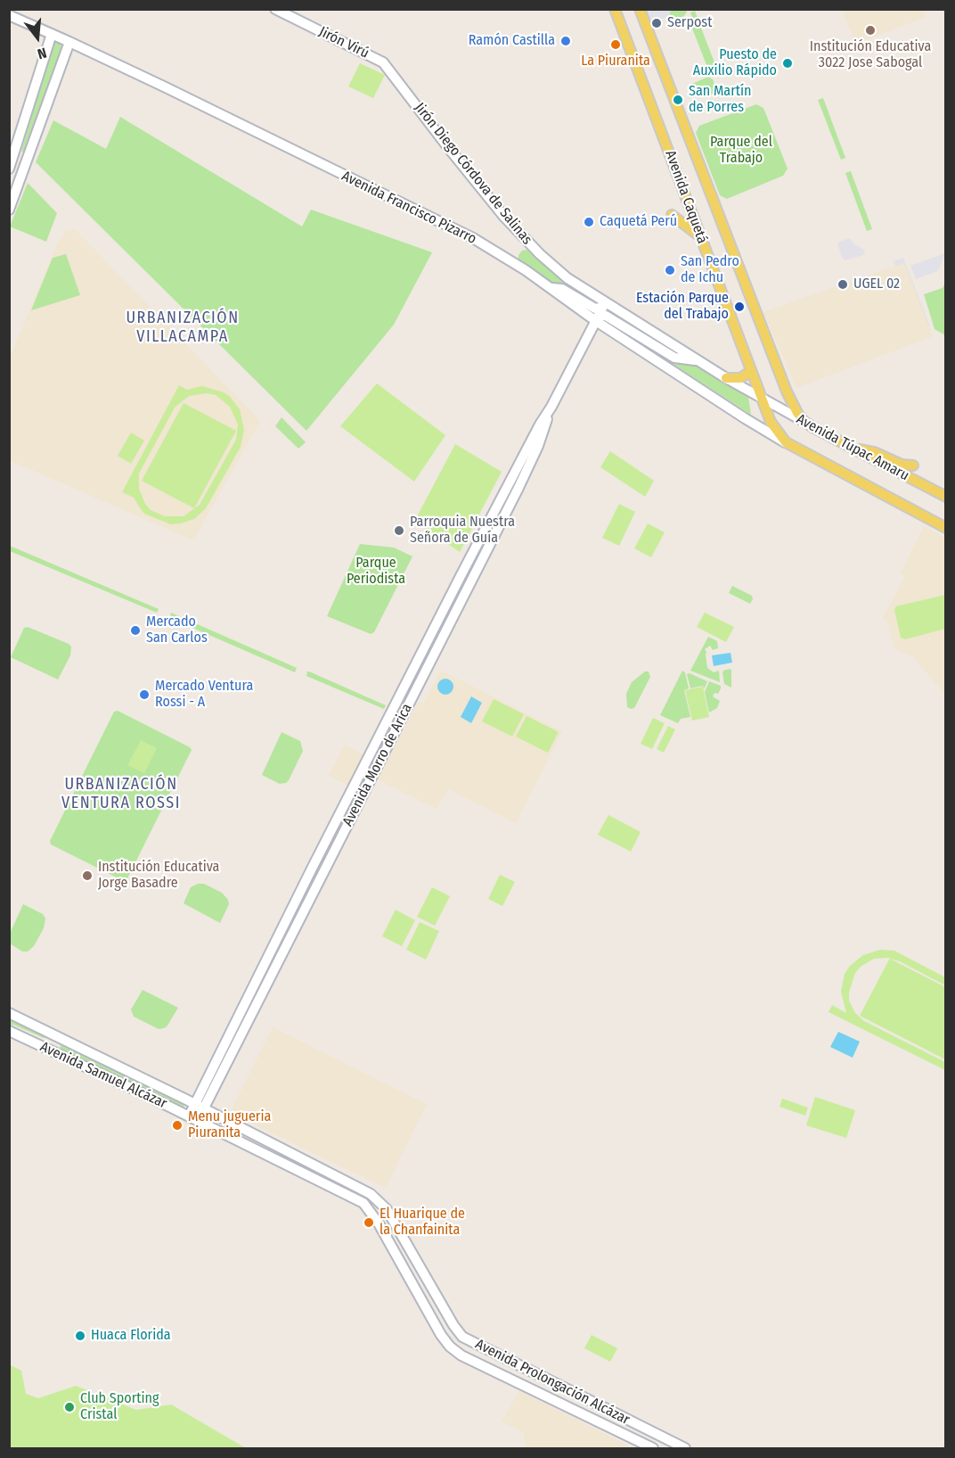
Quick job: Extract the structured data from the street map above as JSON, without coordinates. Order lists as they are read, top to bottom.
{
  "streets": {
    "main road": [
      "Jirón Virú",
      "Jirón Diego Córdova de Salinas",
      "Avenida Caquetá",
      "Avenida Francisco Pizarro",
      "Avenida Túpac Amaru",
      "Avenida Morro de Arica",
      "Avenida Samuel Alcázar",
      "Avenida Prolongación Alcázar"
    ]
  },
  "crossings": [
    ["Jirón Virú", "Jirón Diego Córdova de Salinas"],
    ["Jirón Diego Córdova de Salinas", "Avenida Caquetá"],
    ["Jirón Diego Córdova de Salinas", "Avenida Túpac Amaru"],
    ["Jirón Diego Córdova de Salinas", "Avenida Morro de Arica"],
    ["Avenida Caquetá", "Avenida Francisco Pizarro"],
    ["Avenida Caquetá", "Avenida Túpac Amaru"],
    ["Avenida Francisco Pizarro", "Avenida Túpac Amaru"],
    ["Avenida Francisco Pizarro", "Avenida Morro de Arica"],
    ["Avenida Morro de Arica", "Avenida Samuel Alcázar"],
    ["Avenida Morro de Arica", "Avenida Prolongación Alcázar"],
    ["Avenida Samuel Alcázar", "Avenida Prolongación Alcázar"]
  ],
  "districts": ["URBANIZACIÓN VILLACAMPA", "URBANIZACIÓN VENTURA ROSSI"],
  "parks": ["Parque del Trabajo", "Parque Periodista"],
  "places": [
    "Serpost",
    "Institución Educativa 3022 Jose Sabogal",
    "Ramón Castilla",
    "La Piuranita",
    "Puesto de Auxilio Rápido",
    "San Martín de Porres",
    "Caquetá Perú",
    "San Pedro de Ichu",
    "UGEL 02",
    "Estación Parque del Trabajo",
    "Parroquia Nuestra Señora de Guía",
    "Mercado San Carlos",
    "Mercado Ventura Rossi - A",
    "Institución Educativa Jorge Basadre",
    "Menu jugueria Piuranita",
    "El Huarique de la Chanfainita",
    "Huaca Florida",
    "Club Sporting Cristal"
  ],
  "north": "bottom"
}
